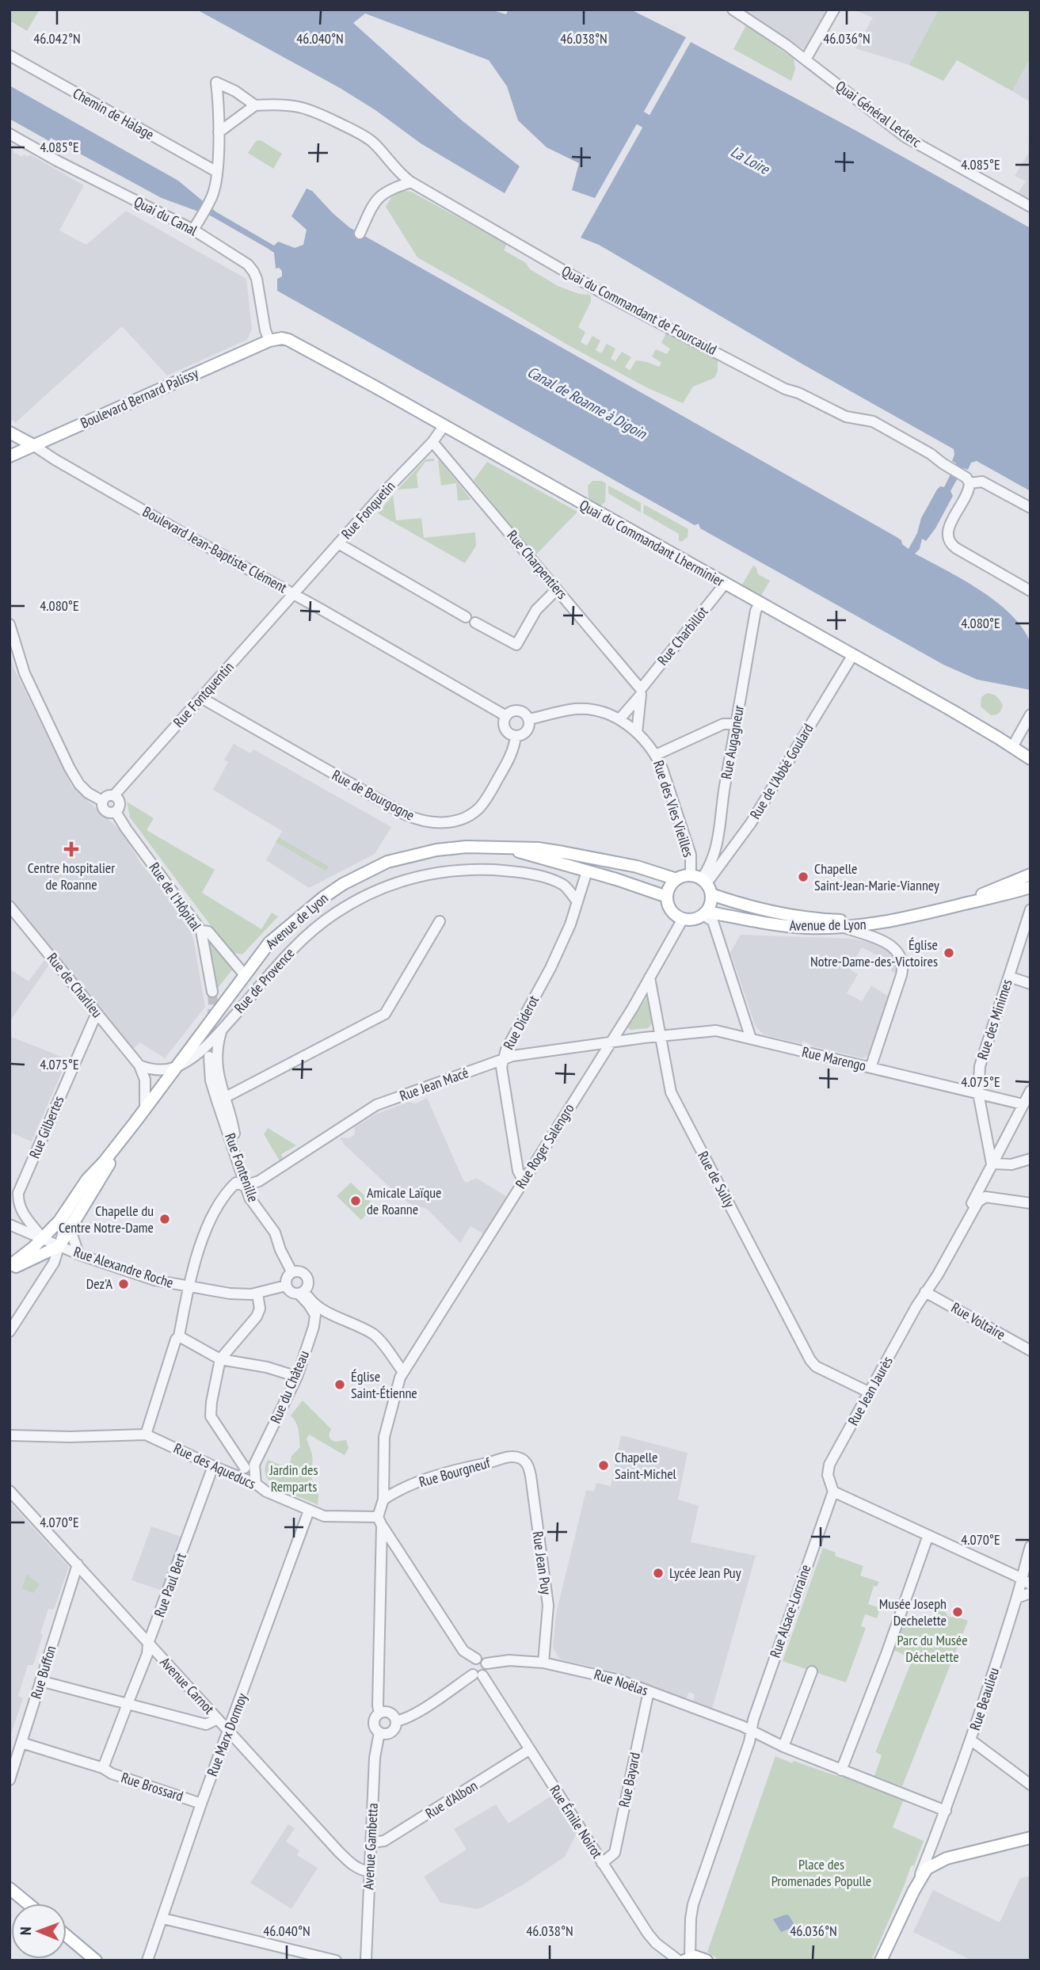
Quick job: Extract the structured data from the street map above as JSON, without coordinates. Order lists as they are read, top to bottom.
{
  "streets": {
    "main road": [
      "Boulevard Bernard Palissy",
      "Quai du Commandant Lherminier",
      "Boulevard Jean-Baptiste Clément",
      "Rue des Vies Vieilles",
      "Avenue de Lyon"
    ],
    "street": [
      "Chemin de Halage",
      "Quai Général Leclerc",
      "Quai du Canal",
      "Quai du Commandant de Fourcauld",
      "Rue Fonquetin",
      "Rue Charpentiers",
      "Rue Charbillot",
      "Rue Fontquentin",
      "Rue Augagneur",
      "Rue de l'Abbé Goulard",
      "Rue de Bourgogne",
      "Rue de l'Hôpital",
      "Rue de Provence",
      "Rue de Charlieu",
      "Rue des Minimes",
      "Rue Diderot",
      "Rue Marengo",
      "Rue Jean Macé",
      "Rue Gilbertes",
      "Rue Roger Salengro",
      "Rue Fontenille",
      "Rue de Sully",
      "Rue Alexandre Roche",
      "Rue Voltaire",
      "Rue du Château",
      "Rue Jean Jaurès",
      "Rue des Aqueducs",
      "Rue Bourgneuf",
      "Rue Jean Puy",
      "Rue Paul Bert",
      "Rue Alsace-Lorraine",
      "Rue Buffon",
      "Rue Noëlas",
      "Avenue Carnot",
      "Rue Beaulieu",
      "Rue Marx Dormoy",
      "Rue Bayard",
      "Rue Brossard",
      "Rue d'Albon",
      "Rue Émile Noirot",
      "Avenue Gambetta"
    ]
  },
  "crossings": [
    ["Quai du Canal", "Boulevard Bernard Palissy"],
    ["Quai du Canal", "Quai du Commandant Lherminier"],
    ["Boulevard Bernard Palissy", "Quai du Commandant Lherminier"],
    ["Boulevard Bernard Palissy", "Boulevard Jean-Baptiste Clément"],
    ["Rue Fonquetin", "Quai du Commandant Lherminier"],
    ["Rue Fonquetin", "Boulevard Jean-Baptiste Clément"],
    ["Rue Fonquetin", "Rue Charpentiers"],
    ["Rue Fonquetin", "Rue Fontquentin"],
    ["Quai du Commandant Lherminier", "Rue Charbillot"],
    ["Quai du Commandant Lherminier", "Rue Augagneur"],
    ["Quai du Commandant Lherminier", "Rue de l'Abbé Goulard"],
    ["Boulevard Jean-Baptiste Clément", "Rue Fontquentin"],
    ["Boulevard Jean-Baptiste Clément", "Rue de Bourgogne"],
    ["Boulevard Jean-Baptiste Clément", "Rue des Vies Vieilles"],
    ["Rue Charpentiers", "Rue Charbillot"],
    ["Rue Charbillot", "Rue des Vies Vieilles"],
    ["Rue Fontquentin", "Rue de Bourgogne"],
    ["Rue Fontquentin", "Rue de l'Hôpital"],
    ["Rue Augagneur", "Rue de l'Abbé Goulard"],
    ["Rue Augagneur", "Rue des Vies Vieilles"],
    ["Rue Augagneur", "Avenue de Lyon"],
    ["Rue Augagneur", "Rue Roger Salengro"],
    ["Rue de l'Abbé Goulard", "Rue des Vies Vieilles"],
    ["Rue de l'Abbé Goulard", "Avenue de Lyon"],
    ["Rue de l'Abbé Goulard", "Rue Roger Salengro"],
    ["Rue de Bourgogne", "Rue des Vies Vieilles"],
    ["Rue des Vies Vieilles", "Avenue de Lyon"],
    ["Rue des Vies Vieilles", "Rue Roger Salengro"],
    ["Avenue de Lyon", "Rue de Provence"],
    ["Avenue de Lyon", "Rue de Charlieu"],
    ["Avenue de Lyon", "Rue Diderot"],
    ["Avenue de Lyon", "Rue Gilbertes"],
    ["Avenue de Lyon", "Rue Roger Salengro"],
    ["Avenue de Lyon", "Rue Alexandre Roche"],
    ["Rue de Provence", "Rue Diderot"],
    ["Rue de Charlieu", "Rue Gilbertes"],
    ["Rue des Minimes", "Rue Marengo"],
    ["Rue des Minimes", "Rue Jean Jaurès"],
    ["Rue Diderot", "Rue Jean Macé"],
    ["Rue Diderot", "Rue Roger Salengro"],
    ["Rue Marengo", "Rue Jean Macé"],
    ["Rue Marengo", "Rue de Sully"],
    ["Rue Marengo", "Rue Jean Jaurès"],
    ["Rue Jean Macé", "Rue Roger Salengro"],
    ["Rue Jean Macé", "Rue Fontenille"],
    ["Rue Gilbertes", "Rue Alexandre Roche"],
    ["Rue Roger Salengro", "Rue de Sully"],
    ["Rue Roger Salengro", "Rue des Aqueducs"],
    ["Rue Roger Salengro", "Rue Bourgneuf"],
    ["Rue Fontenille", "Rue Alexandre Roche"],
    ["Rue de Sully", "Rue Jean Jaurès"],
    ["Rue Voltaire", "Rue Jean Jaurès"],
    ["Rue Jean Jaurès", "Rue Alsace-Lorraine"],
    ["Rue des Aqueducs", "Rue Paul Bert"],
    ["Rue des Aqueducs", "Rue Marx Dormoy"],
    ["Rue Bourgneuf", "Rue Jean Puy"],
    ["Rue Jean Puy", "Rue Noëlas"],
    ["Rue Paul Bert", "Avenue Carnot"],
    ["Rue Paul Bert", "Rue Brossard"],
    ["Rue Alsace-Lorraine", "Rue Noëlas"],
    ["Rue Buffon", "Avenue Carnot"],
    ["Rue Buffon", "Rue Brossard"],
    ["Rue Noëlas", "Rue Bayard"],
    ["Rue Noëlas", "Rue Émile Noirot"],
    ["Avenue Carnot", "Rue Marx Dormoy"],
    ["Avenue Carnot", "Avenue Gambetta"],
    ["Rue Marx Dormoy", "Rue Brossard"],
    ["Rue Bayard", "Rue Émile Noirot"],
    ["Rue d'Albon", "Rue Émile Noirot"],
    ["Rue d'Albon", "Avenue Gambetta"]
  ],
  "water": ["La Loire", "Canal de Roanne à Digoin"],
  "parks": ["Jardin des Remparts", "Parc du Musée Déchelette", "Place des Promenades Populle"],
  "places": {
    "health": ["Centre hospitalier de Roanne"],
    "other": [
      "Chapelle Saint-Jean-Marie-Vianney",
      "Église Notre-Dame-des-Victoires",
      "Amicale Laïque de Roanne",
      "Chapelle du Centre Notre-Dame",
      "Dez'A",
      "Église Saint-Étienne",
      "Chapelle Saint-Michel",
      "Lycée Jean Puy",
      "Musée Joseph Dechelette"
    ]
  },
  "north": "left",
  "coordinates": [
    "46.042°N",
    "46.040°N",
    "46.038°N",
    "46.036°N",
    "4.085°E",
    "4.080°E",
    "4.075°E",
    "4.070°E"
  ]
}
